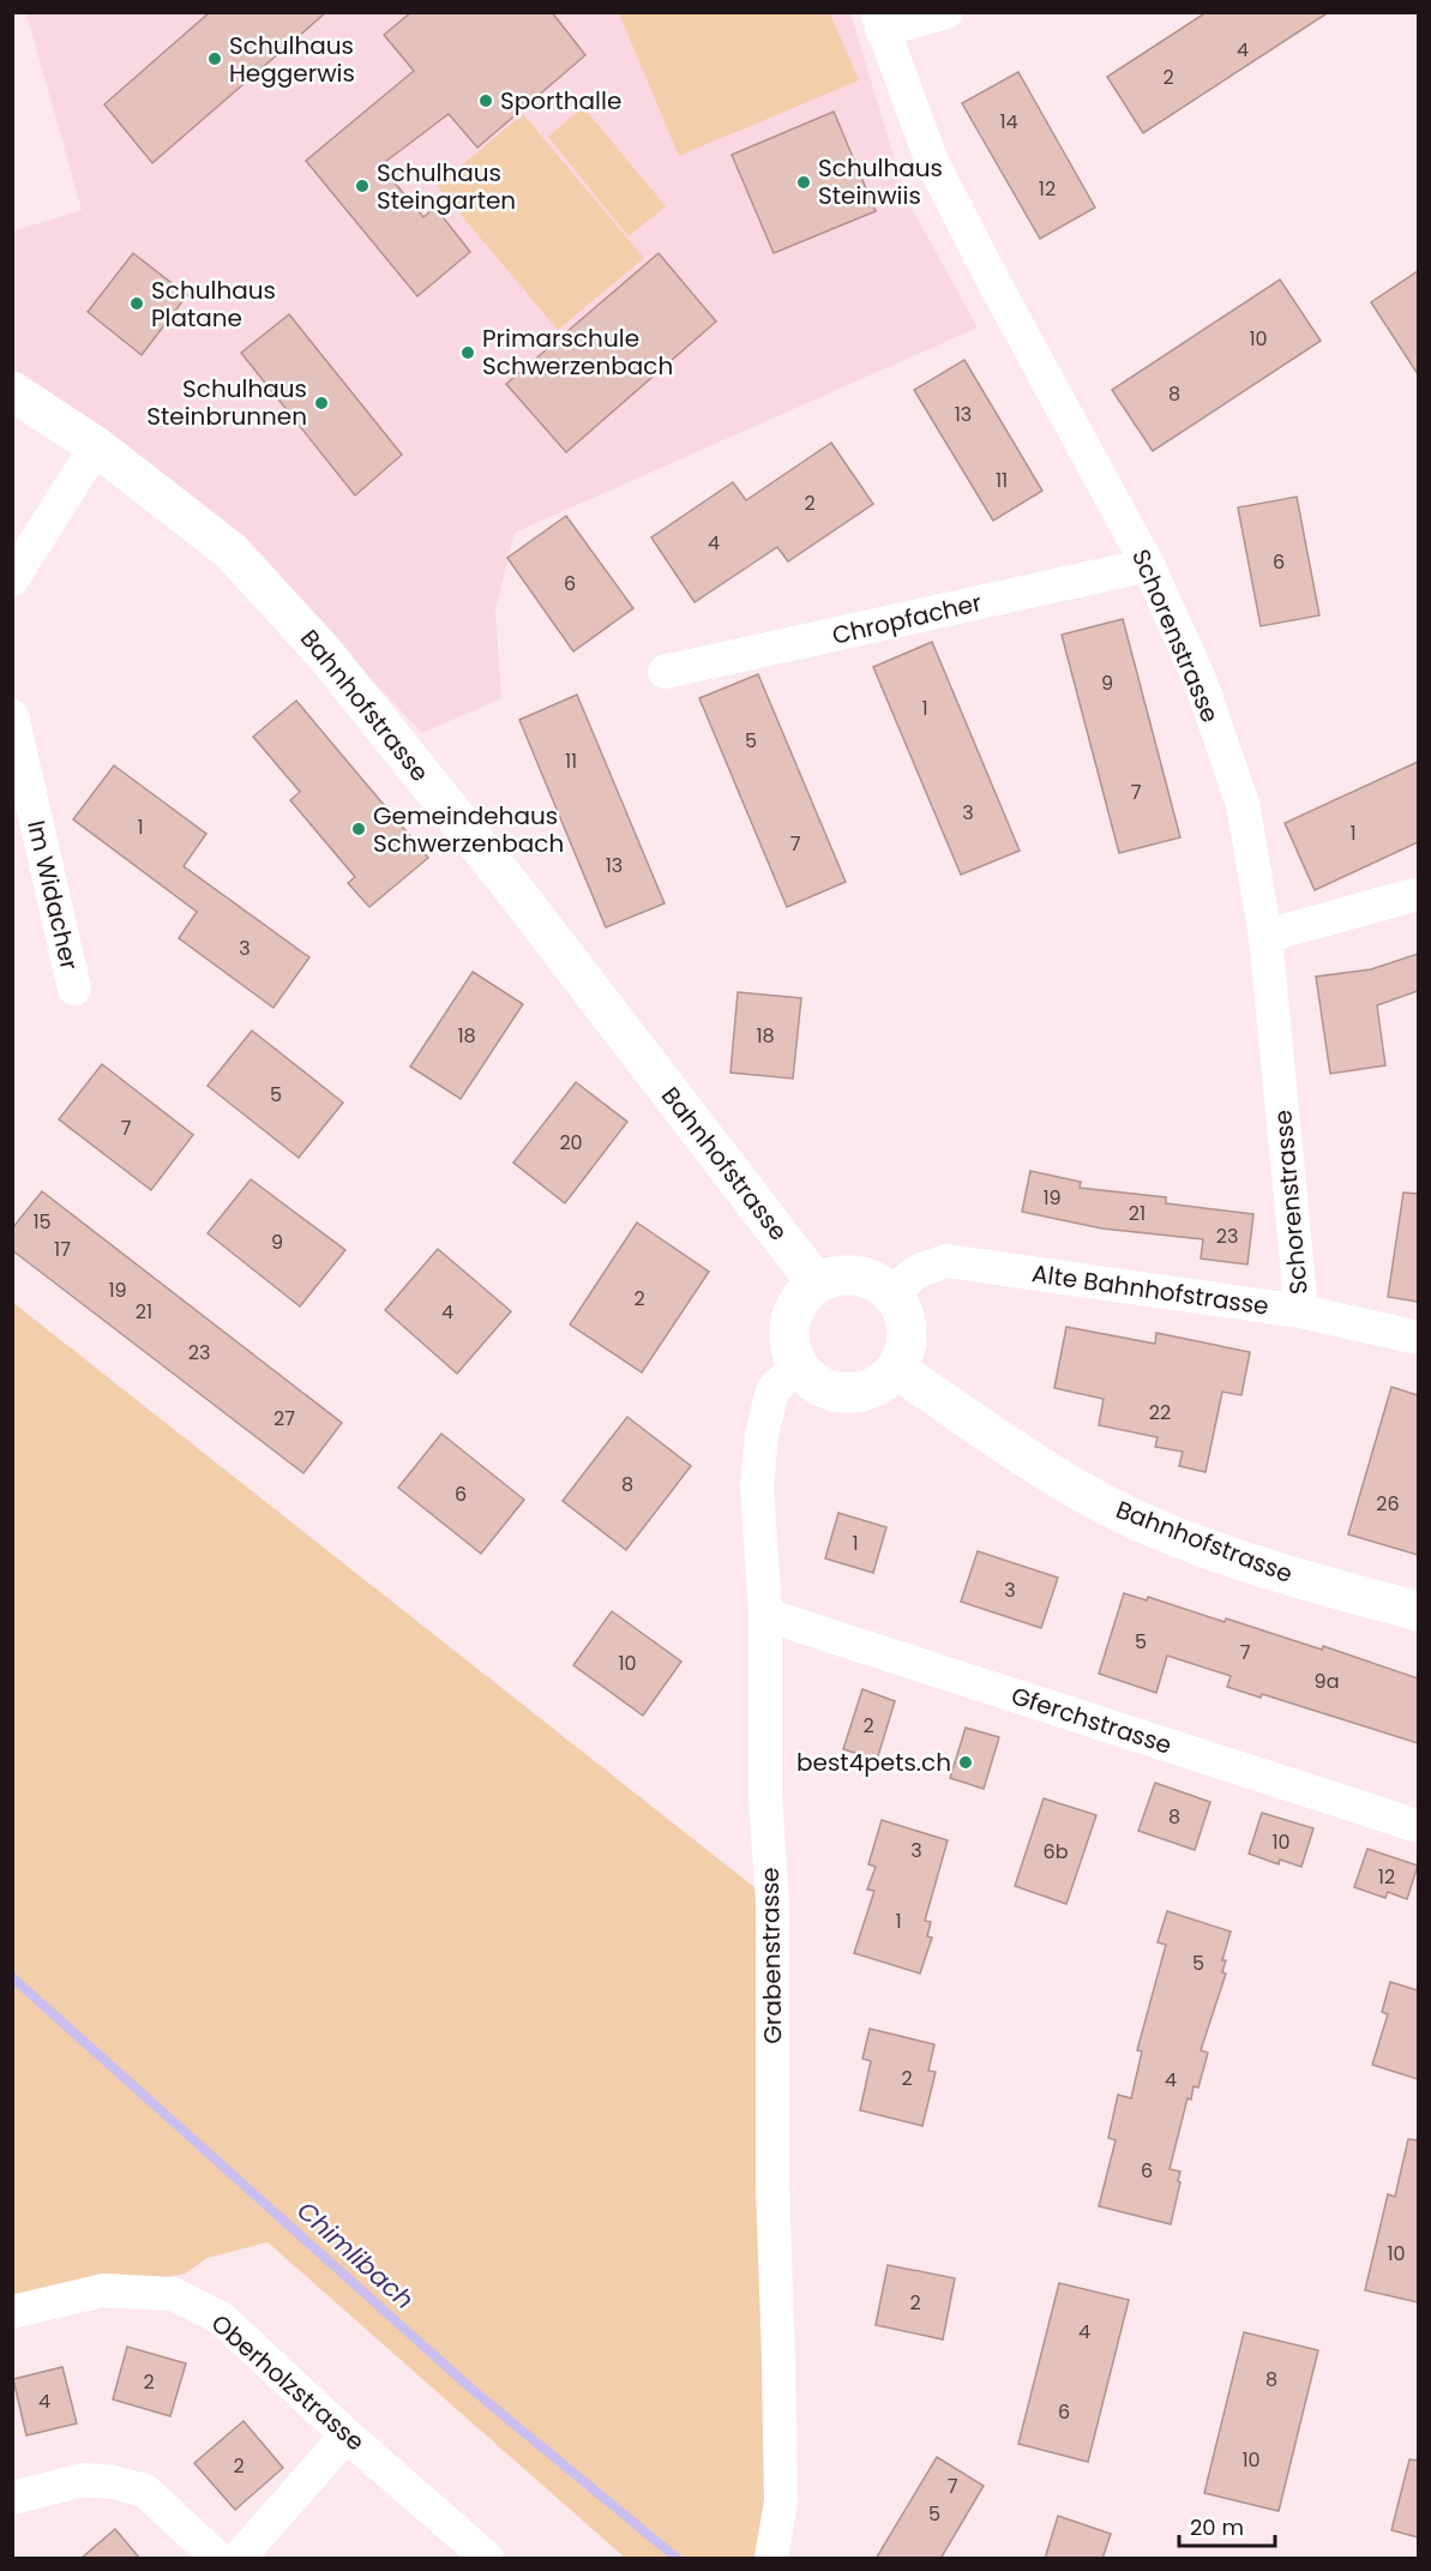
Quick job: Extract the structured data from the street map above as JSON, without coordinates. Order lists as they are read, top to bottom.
{
  "streets": {
    "main road": ["Bahnhofstrasse"],
    "street": [
      "Chropfacher",
      "Schorenstrasse",
      "Im Widacher",
      "Alte Bahnhofstrasse",
      "Gferchstrasse",
      "Grabenstrasse",
      "Oberholzstrasse"
    ]
  },
  "crossings": [
    ["Chropfacher", "Schorenstrasse"],
    ["Schorenstrasse", "Alte Bahnhofstrasse"],
    ["Bahnhofstrasse", "Alte Bahnhofstrasse"],
    ["Bahnhofstrasse", "Grabenstrasse"],
    ["Alte Bahnhofstrasse", "Grabenstrasse"],
    ["Gferchstrasse", "Grabenstrasse"]
  ],
  "water": ["Chimlibach"],
  "places": [
    "Schulhaus Heggerwis",
    "Sporthalle",
    "Schulhaus Steinwiis",
    "Schulhaus Steingarten",
    "Schulhaus Platane",
    "Primarschule Schwerzenbach",
    "Schulhaus Steinbrunnen",
    "Gemeindehaus Schwerzenbach",
    "best4pets.ch"
  ],
  "house_numbers": [
    "4",
    "2",
    "14",
    "12",
    "10",
    "8",
    "13",
    "11",
    "2",
    "4",
    "6",
    "6",
    "9",
    "1",
    "5",
    "11",
    "7",
    "3",
    "1",
    "1",
    "7",
    "13",
    "3",
    "18",
    "18",
    "5",
    "7",
    "20",
    "19",
    "21",
    "15",
    "23",
    "9",
    "17",
    "19",
    "2",
    "21",
    "4",
    "23",
    "22",
    "27",
    "8",
    "6",
    "26",
    "1",
    "3",
    "5",
    "7",
    "10",
    "9a",
    "2",
    "8",
    "10",
    "3",
    "6b",
    "12",
    "1",
    "5",
    "2",
    "4",
    "6",
    "10",
    "2",
    "4",
    "8",
    "2",
    "4",
    "6",
    "10",
    "2",
    "7",
    "5"
  ],
  "scale_bar": "20 m"
}
